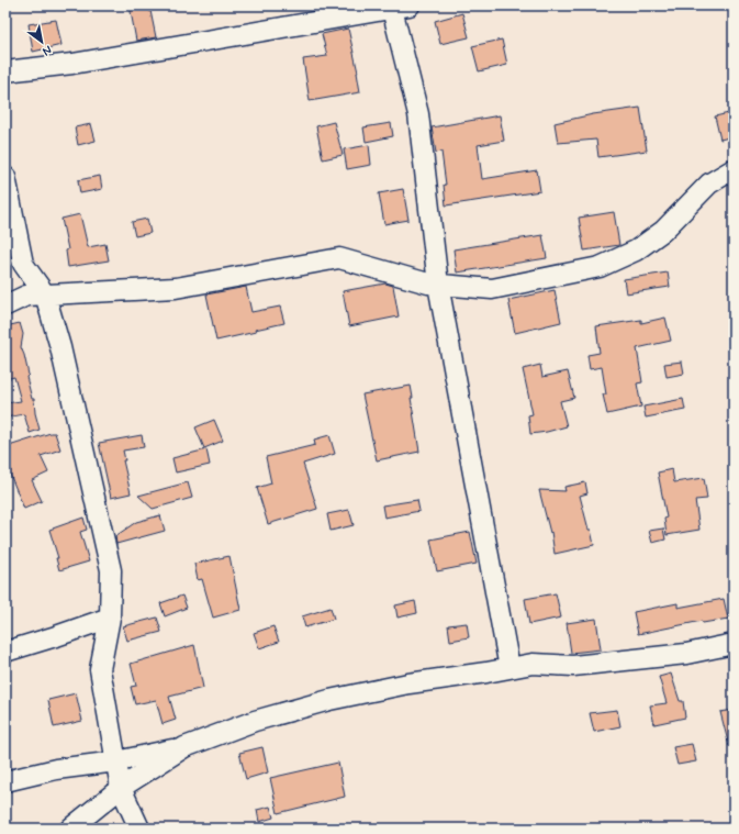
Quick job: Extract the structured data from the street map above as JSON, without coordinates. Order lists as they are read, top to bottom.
{
  "north": "bottom right"
}
